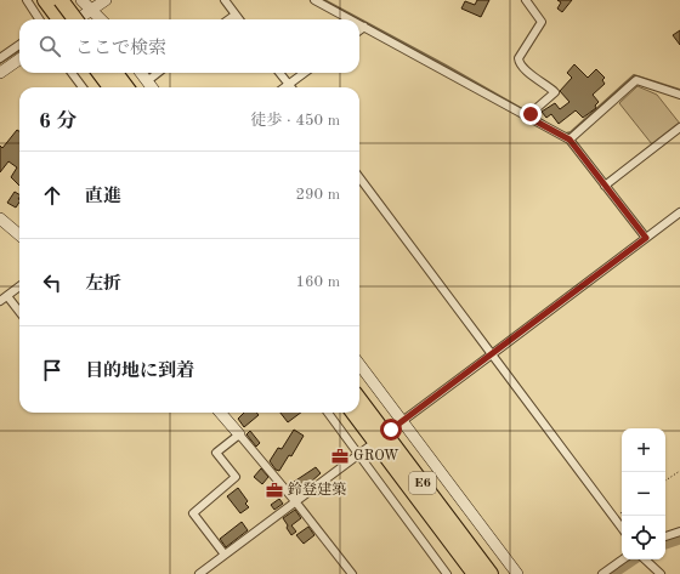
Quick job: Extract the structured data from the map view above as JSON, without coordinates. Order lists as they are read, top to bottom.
{
  "streets": {
    "highway": ["E6"]
  },
  "places": {
    "office": ["GROW", "鈴登建築"]
  },
  "page": {
    "search": "ここで検索",
    "heading": ["6 分", "徒歩 · 450 m"],
    "list": [
      ["直進", "290 m"],
      ["左折", "160 m"],
      "目的地に到着"
    ],
    "map_buttons": ["+", "−"]
  }
}
